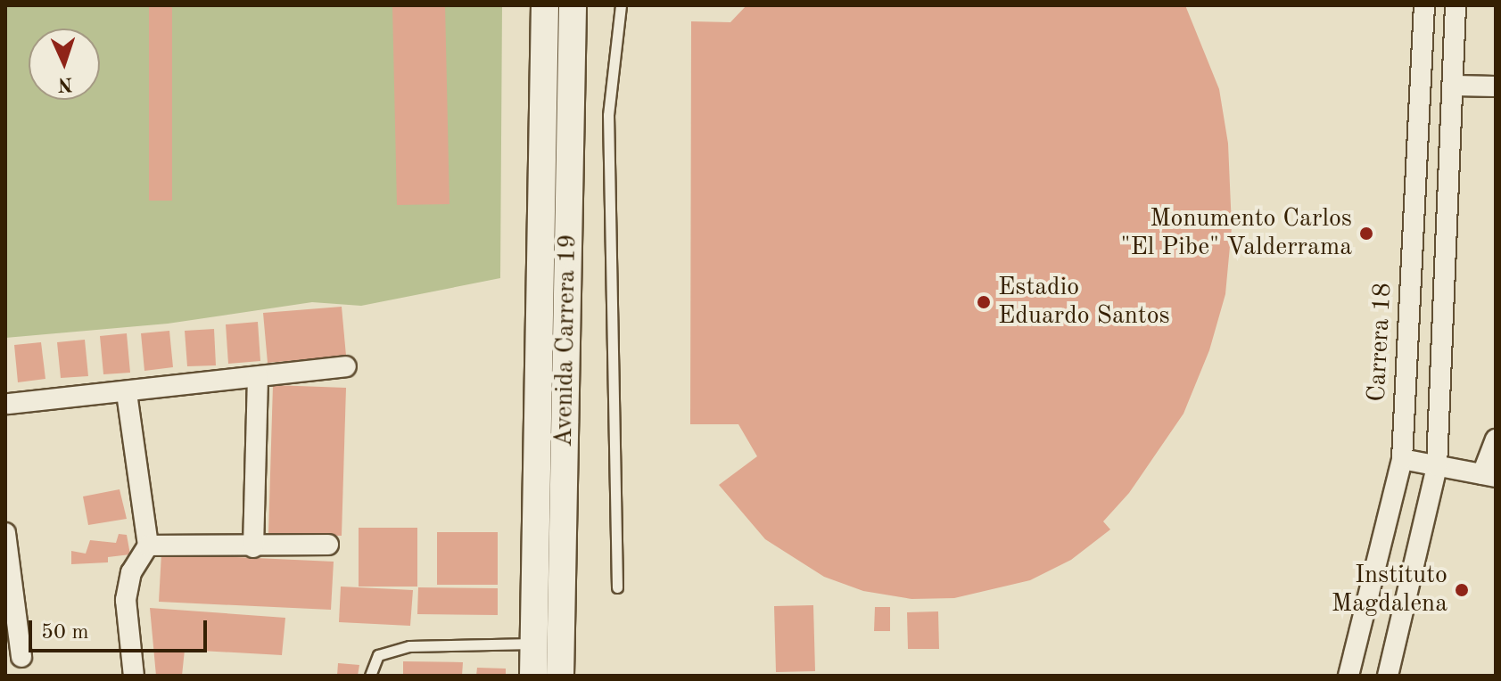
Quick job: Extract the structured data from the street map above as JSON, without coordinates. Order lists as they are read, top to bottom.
{
  "streets": {
    "main road": ["Avenida Carrera 19"],
    "street": ["Carrera 18"]
  },
  "places": ["Monumento Carlos \"El Pibe\" Valderrama", "Estadio Eduardo Santos", "Instituto Magdalena"],
  "scale_bar": "50 m",
  "north": "bottom"
}
